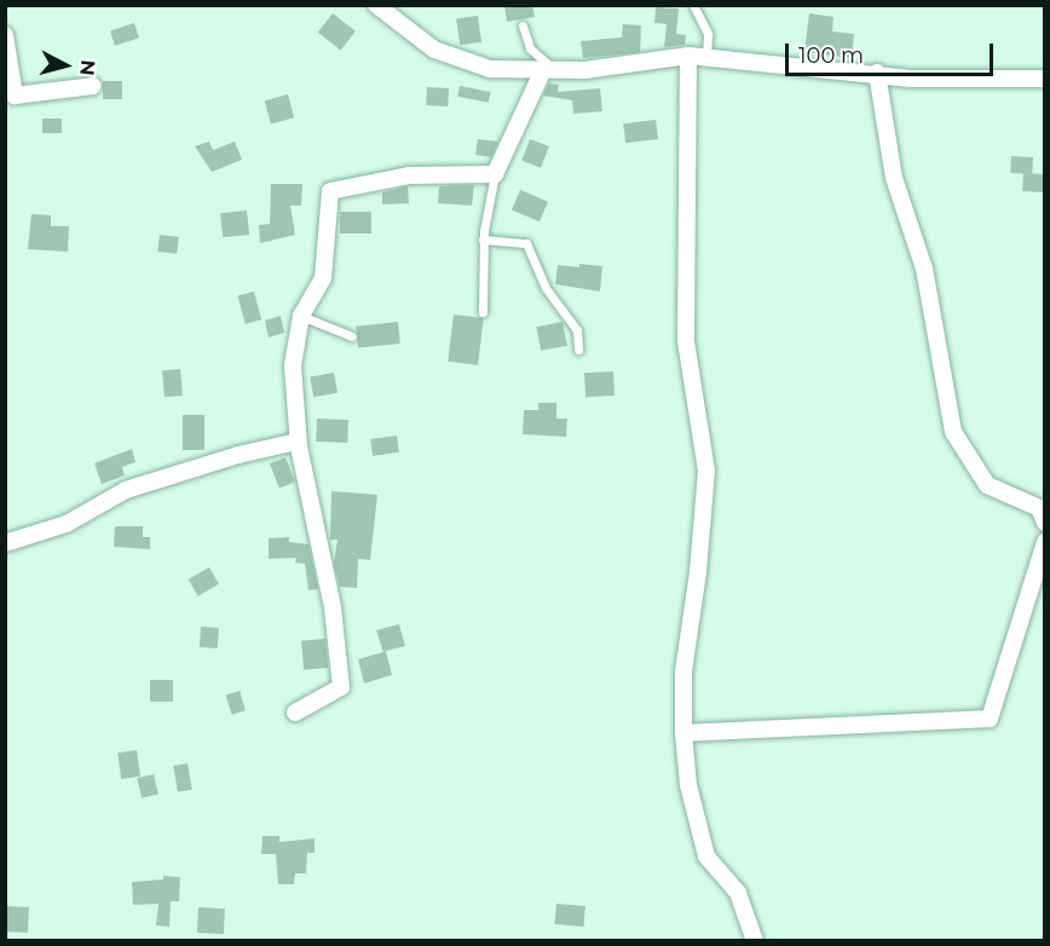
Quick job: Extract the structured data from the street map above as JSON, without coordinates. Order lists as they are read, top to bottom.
{
  "scale_bar": "100 m",
  "north": "right"
}
